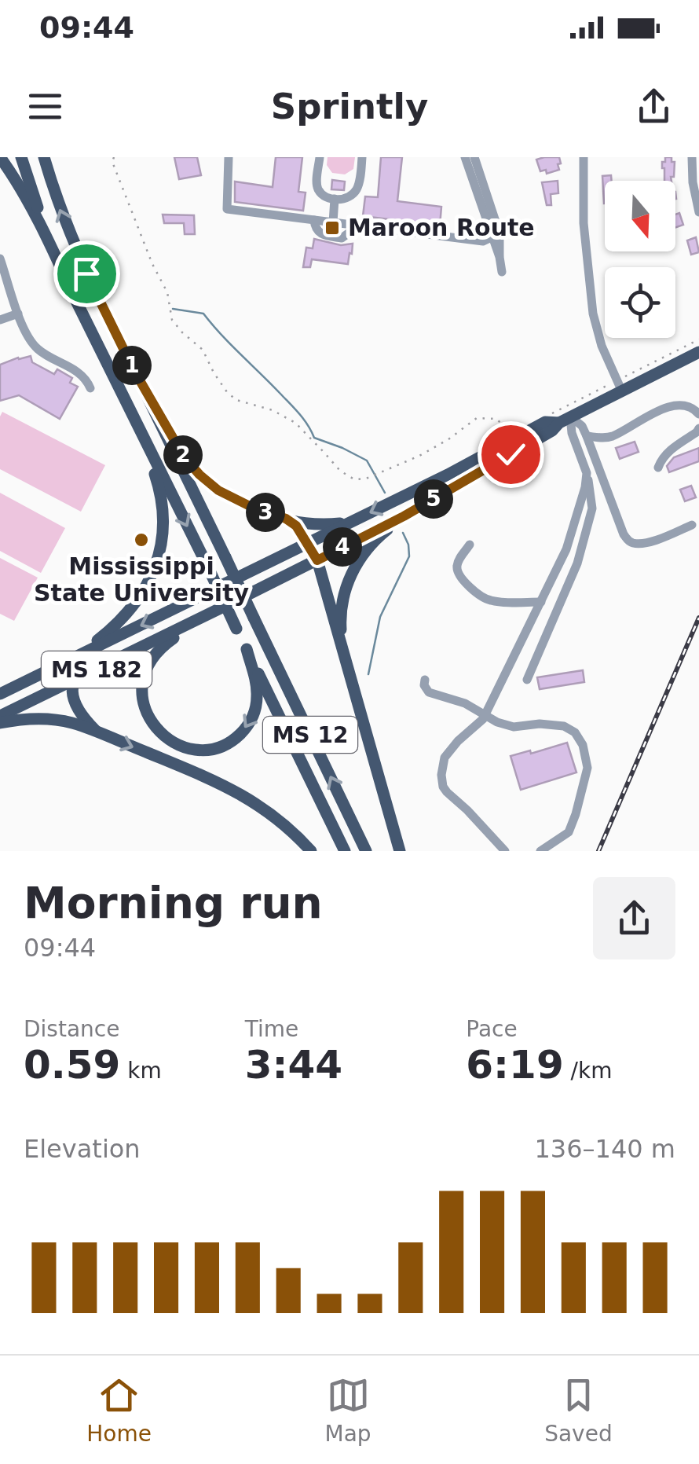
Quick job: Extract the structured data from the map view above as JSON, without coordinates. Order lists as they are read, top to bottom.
{
  "streets": {
    "main road": ["MS 182", "MS 12"]
  },
  "places": {
    "transit": ["Maroon Route"],
    "other": ["Mississippi State University"]
  },
  "north": "bottom",
  "page": {
    "status": "09:44",
    "header": "Sprintly",
    "pins": [
      "1",
      "2",
      "5",
      "3",
      "4"
    ],
    "heading": ["Morning run", "09:44"],
    "stats": [
      ["Distance", "0.59 km"],
      ["Time", "3:44"],
      ["Pace", "6:19 /km"]
    ],
    "chart": ["Elevation", "136–140 m"],
    "tabs": ["Home", "Map", "Saved"]
  }
}
